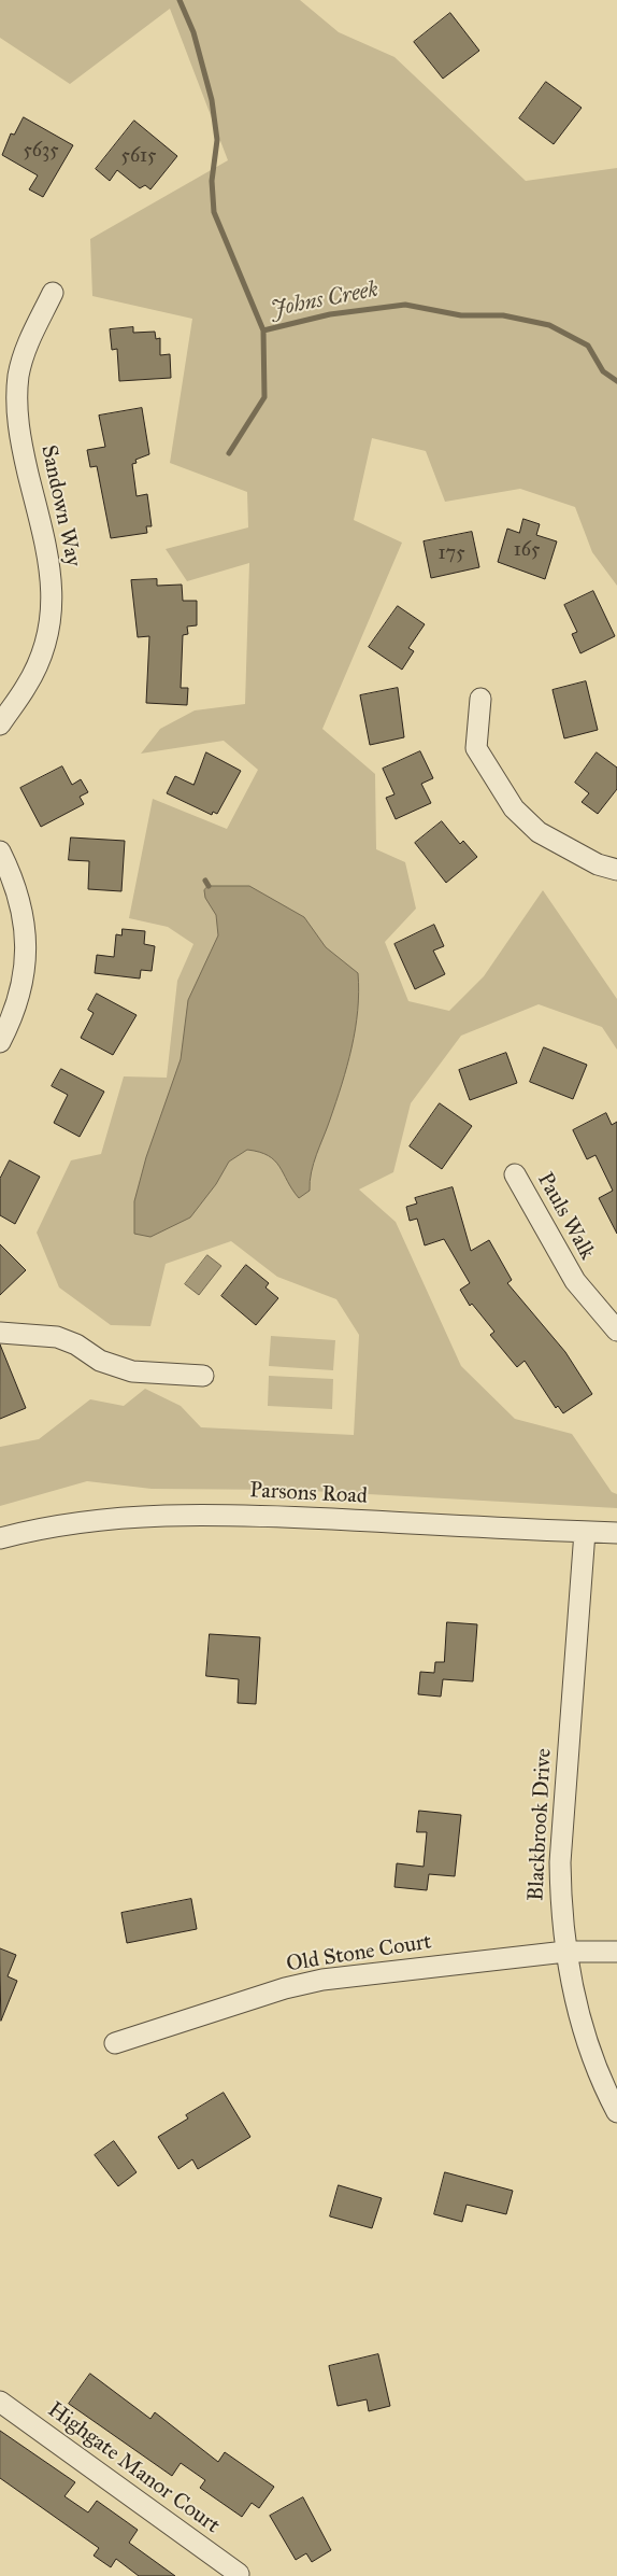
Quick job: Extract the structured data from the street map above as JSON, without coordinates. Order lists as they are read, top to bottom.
{
  "streets": {
    "street": [
      "Sandown Way",
      "Pauls Walk",
      "Parsons Road",
      "Blackbrook Drive",
      "Old Stone Court",
      "Highgate Manor Court"
    ]
  },
  "crossings": [
    ["Parsons Road", "Blackbrook Drive"],
    ["Blackbrook Drive", "Old Stone Court"]
  ],
  "water": ["Johns Creek"],
  "house_numbers": [
    "5635",
    "5615",
    "165",
    "175"
  ]
}
